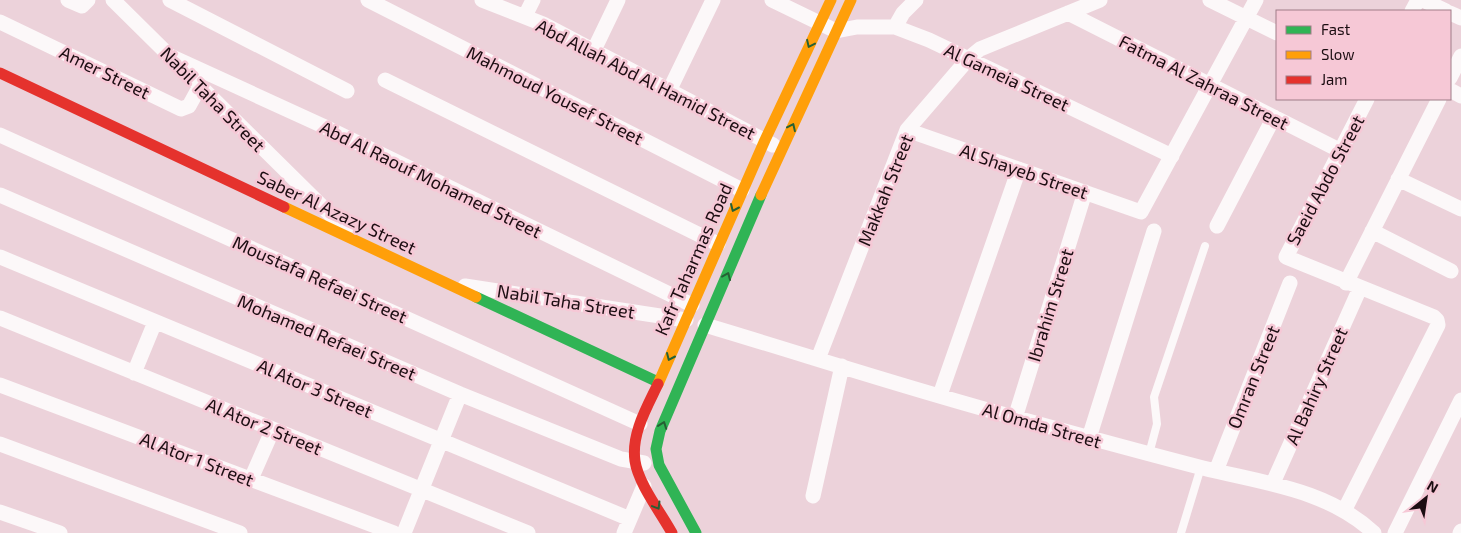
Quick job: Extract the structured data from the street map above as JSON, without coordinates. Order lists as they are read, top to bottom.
{
  "streets": {
    "street": [
      "Amer Street",
      "Al Gameia Street",
      "Abd Allah Abd Al Hamid Street",
      "Fatma Al Zahraa Street",
      "Mahmoud Yousef Street",
      "Nabil Taha Street",
      "Al Shayeb Street",
      "Abd Al Raouf Mohamed Street",
      "Saeid Abdo Street",
      "Makkah Street",
      "Saber Al Azazy Street",
      "Kafr Taharmas Road",
      "Moustafa Refaei Street",
      "Ibrahim Street",
      "Mohamed Refaei Street",
      "Omran Street",
      "Al Bahiry Street",
      "Al Ator 3 Street",
      "Al Omda Street",
      "Al Ator 2 Street",
      "Al Ator 1 Street"
    ]
  },
  "crossings": [
    ["Amer Street", "Nabil Taha Street"],
    ["Al Gameia Street", "Al Shayeb Street"],
    ["Al Gameia Street", "Makkah Street"],
    ["Al Gameia Street", "Kafr Taharmas Road"],
    ["Abd Allah Abd Al Hamid Street", "Kafr Taharmas Road"],
    ["Fatma Al Zahraa Street", "Saeid Abdo Street"],
    ["Fatma Al Zahraa Street", "Makkah Street"],
    ["Mahmoud Yousef Street", "Kafr Taharmas Road"],
    ["Nabil Taha Street", "Abd Al Raouf Mohamed Street"],
    ["Nabil Taha Street", "Saber Al Azazy Street"],
    ["Nabil Taha Street", "Kafr Taharmas Road"],
    ["Al Shayeb Street", "Makkah Street"],
    ["Al Shayeb Street", "Ibrahim Street"],
    ["Abd Al Raouf Mohamed Street", "Kafr Taharmas Road"],
    ["Saeid Abdo Street", "Al Bahiry Street"],
    ["Makkah Street", "Al Omda Street"],
    ["Saber Al Azazy Street", "Kafr Taharmas Road"],
    ["Kafr Taharmas Road", "Moustafa Refaei Street"],
    ["Kafr Taharmas Road", "Mohamed Refaei Street"],
    ["Kafr Taharmas Road", "Al Omda Street"],
    ["Ibrahim Street", "Al Omda Street"],
    ["Omran Street", "Al Omda Street"],
    ["Al Bahiry Street", "Al Omda Street"]
  ],
  "legend": ["Fast", "Slow", "Jam"],
  "north": "top right"
}
